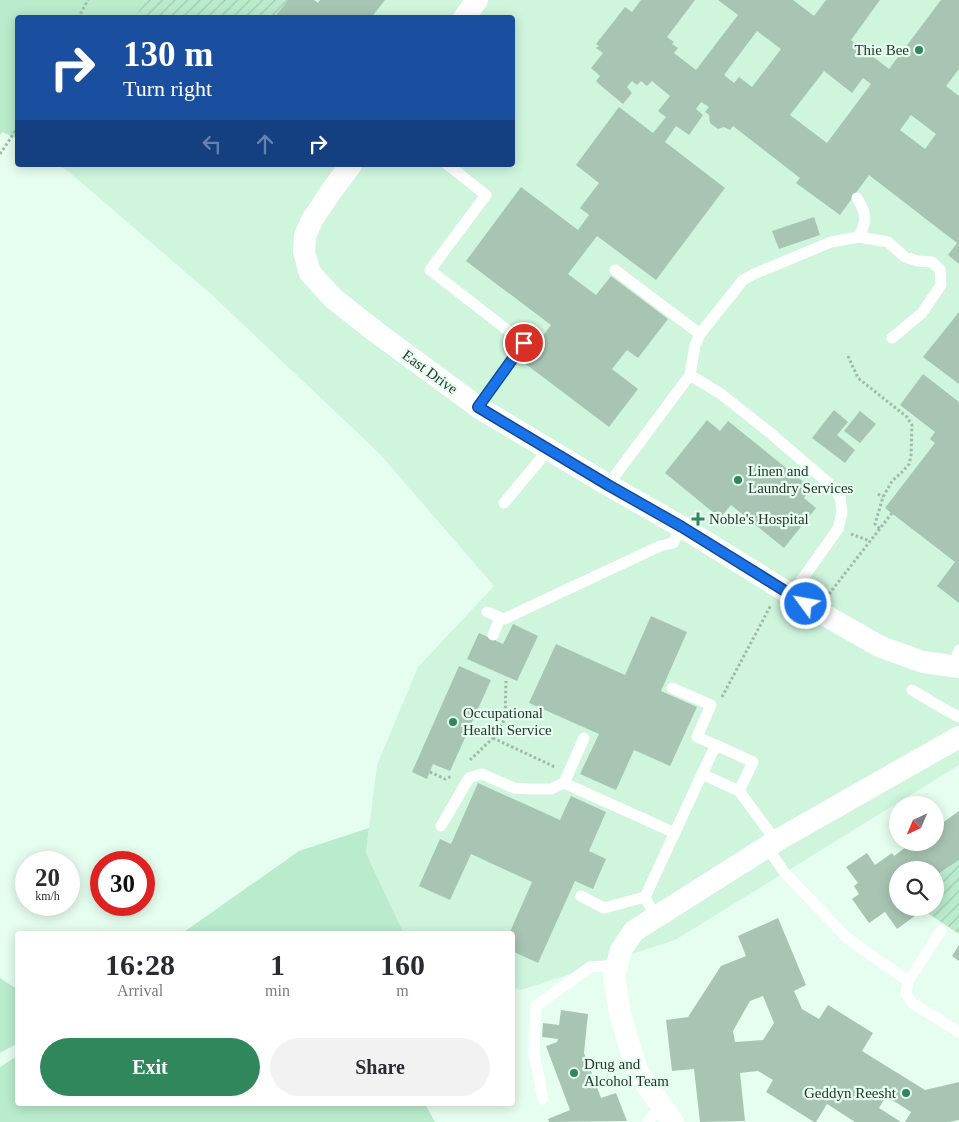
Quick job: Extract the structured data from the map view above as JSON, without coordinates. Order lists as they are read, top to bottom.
{
  "streets": {
    "street": ["East Drive"]
  },
  "places": {
    "other": [
      "Thie Bee",
      "Linen and Laundry Services",
      "Occupational Health Service",
      "Drug and Alcohol Team",
      "Geddyn Reesht"
    ],
    "health": ["Noble's Hospital"]
  },
  "north": "bottom left",
  "page": {
    "turn": ["130 m", "Turn right"],
    "speed": "20 km/h",
    "limit": "30",
    "eta": [
      "16:28",
      "Arrival",
      "1",
      "min",
      "160",
      "m"
    ],
    "buttons": ["Exit", "Share"]
  }
}
